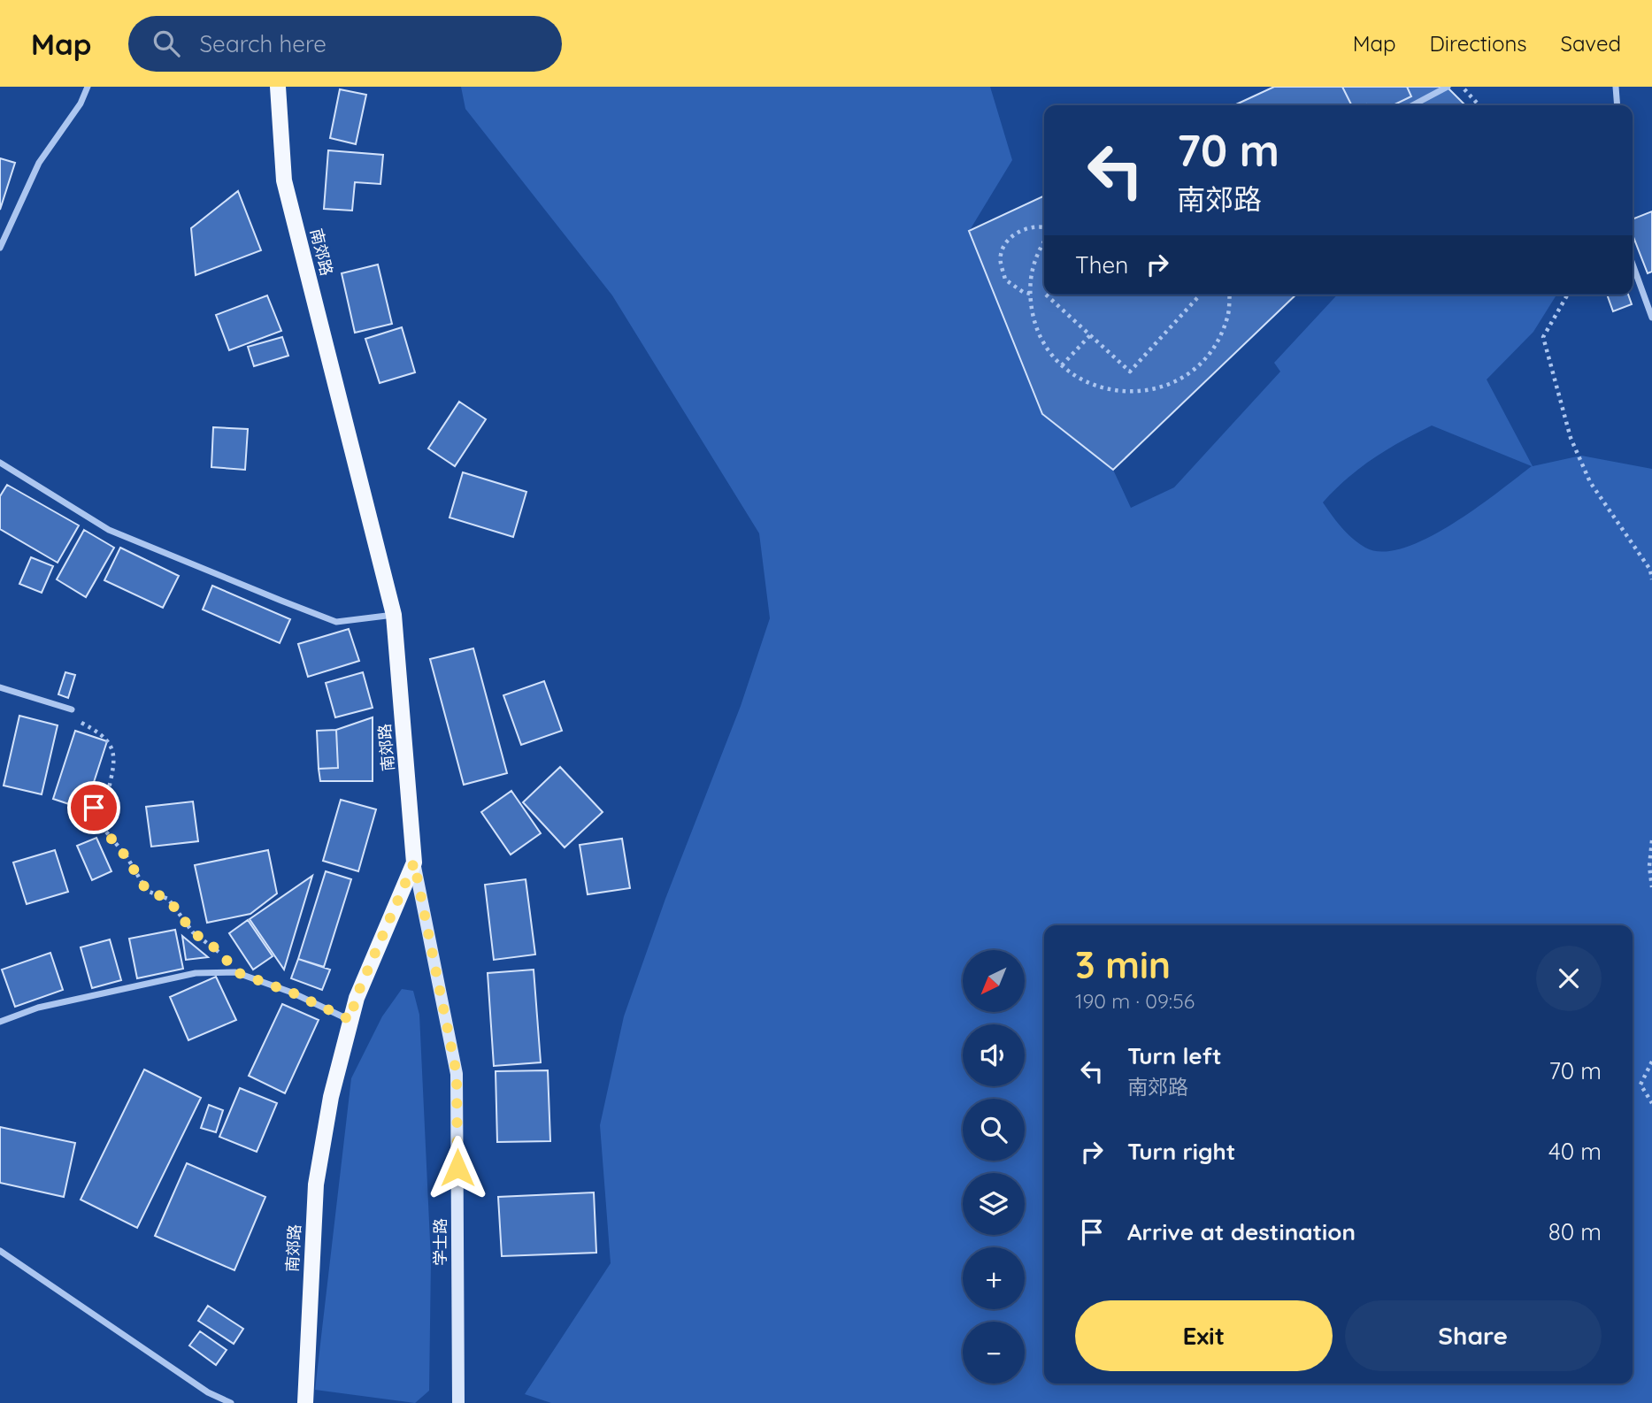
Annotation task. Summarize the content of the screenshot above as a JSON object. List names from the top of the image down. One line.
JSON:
{"streets":{"main road":["南郊路","学士路"]},"crossings":[["南郊路","学士路"]],"north":"bottom left","page":{"header":"Map","search":"Search here","nav":["Map","Directions","Saved"],"turn":["70 m","南郊路"],"then":"Then","heading":["3 min","190 m · 09:56"],"map_buttons":["+","−"],"list":[{"name":"Turn left","note":"南郊路","value":"70 m"},{"name":"Turn right","value":"40 m"},{"name":"Arrive at destination","value":"80 m"}],"buttons":["Exit","Share"]}}
